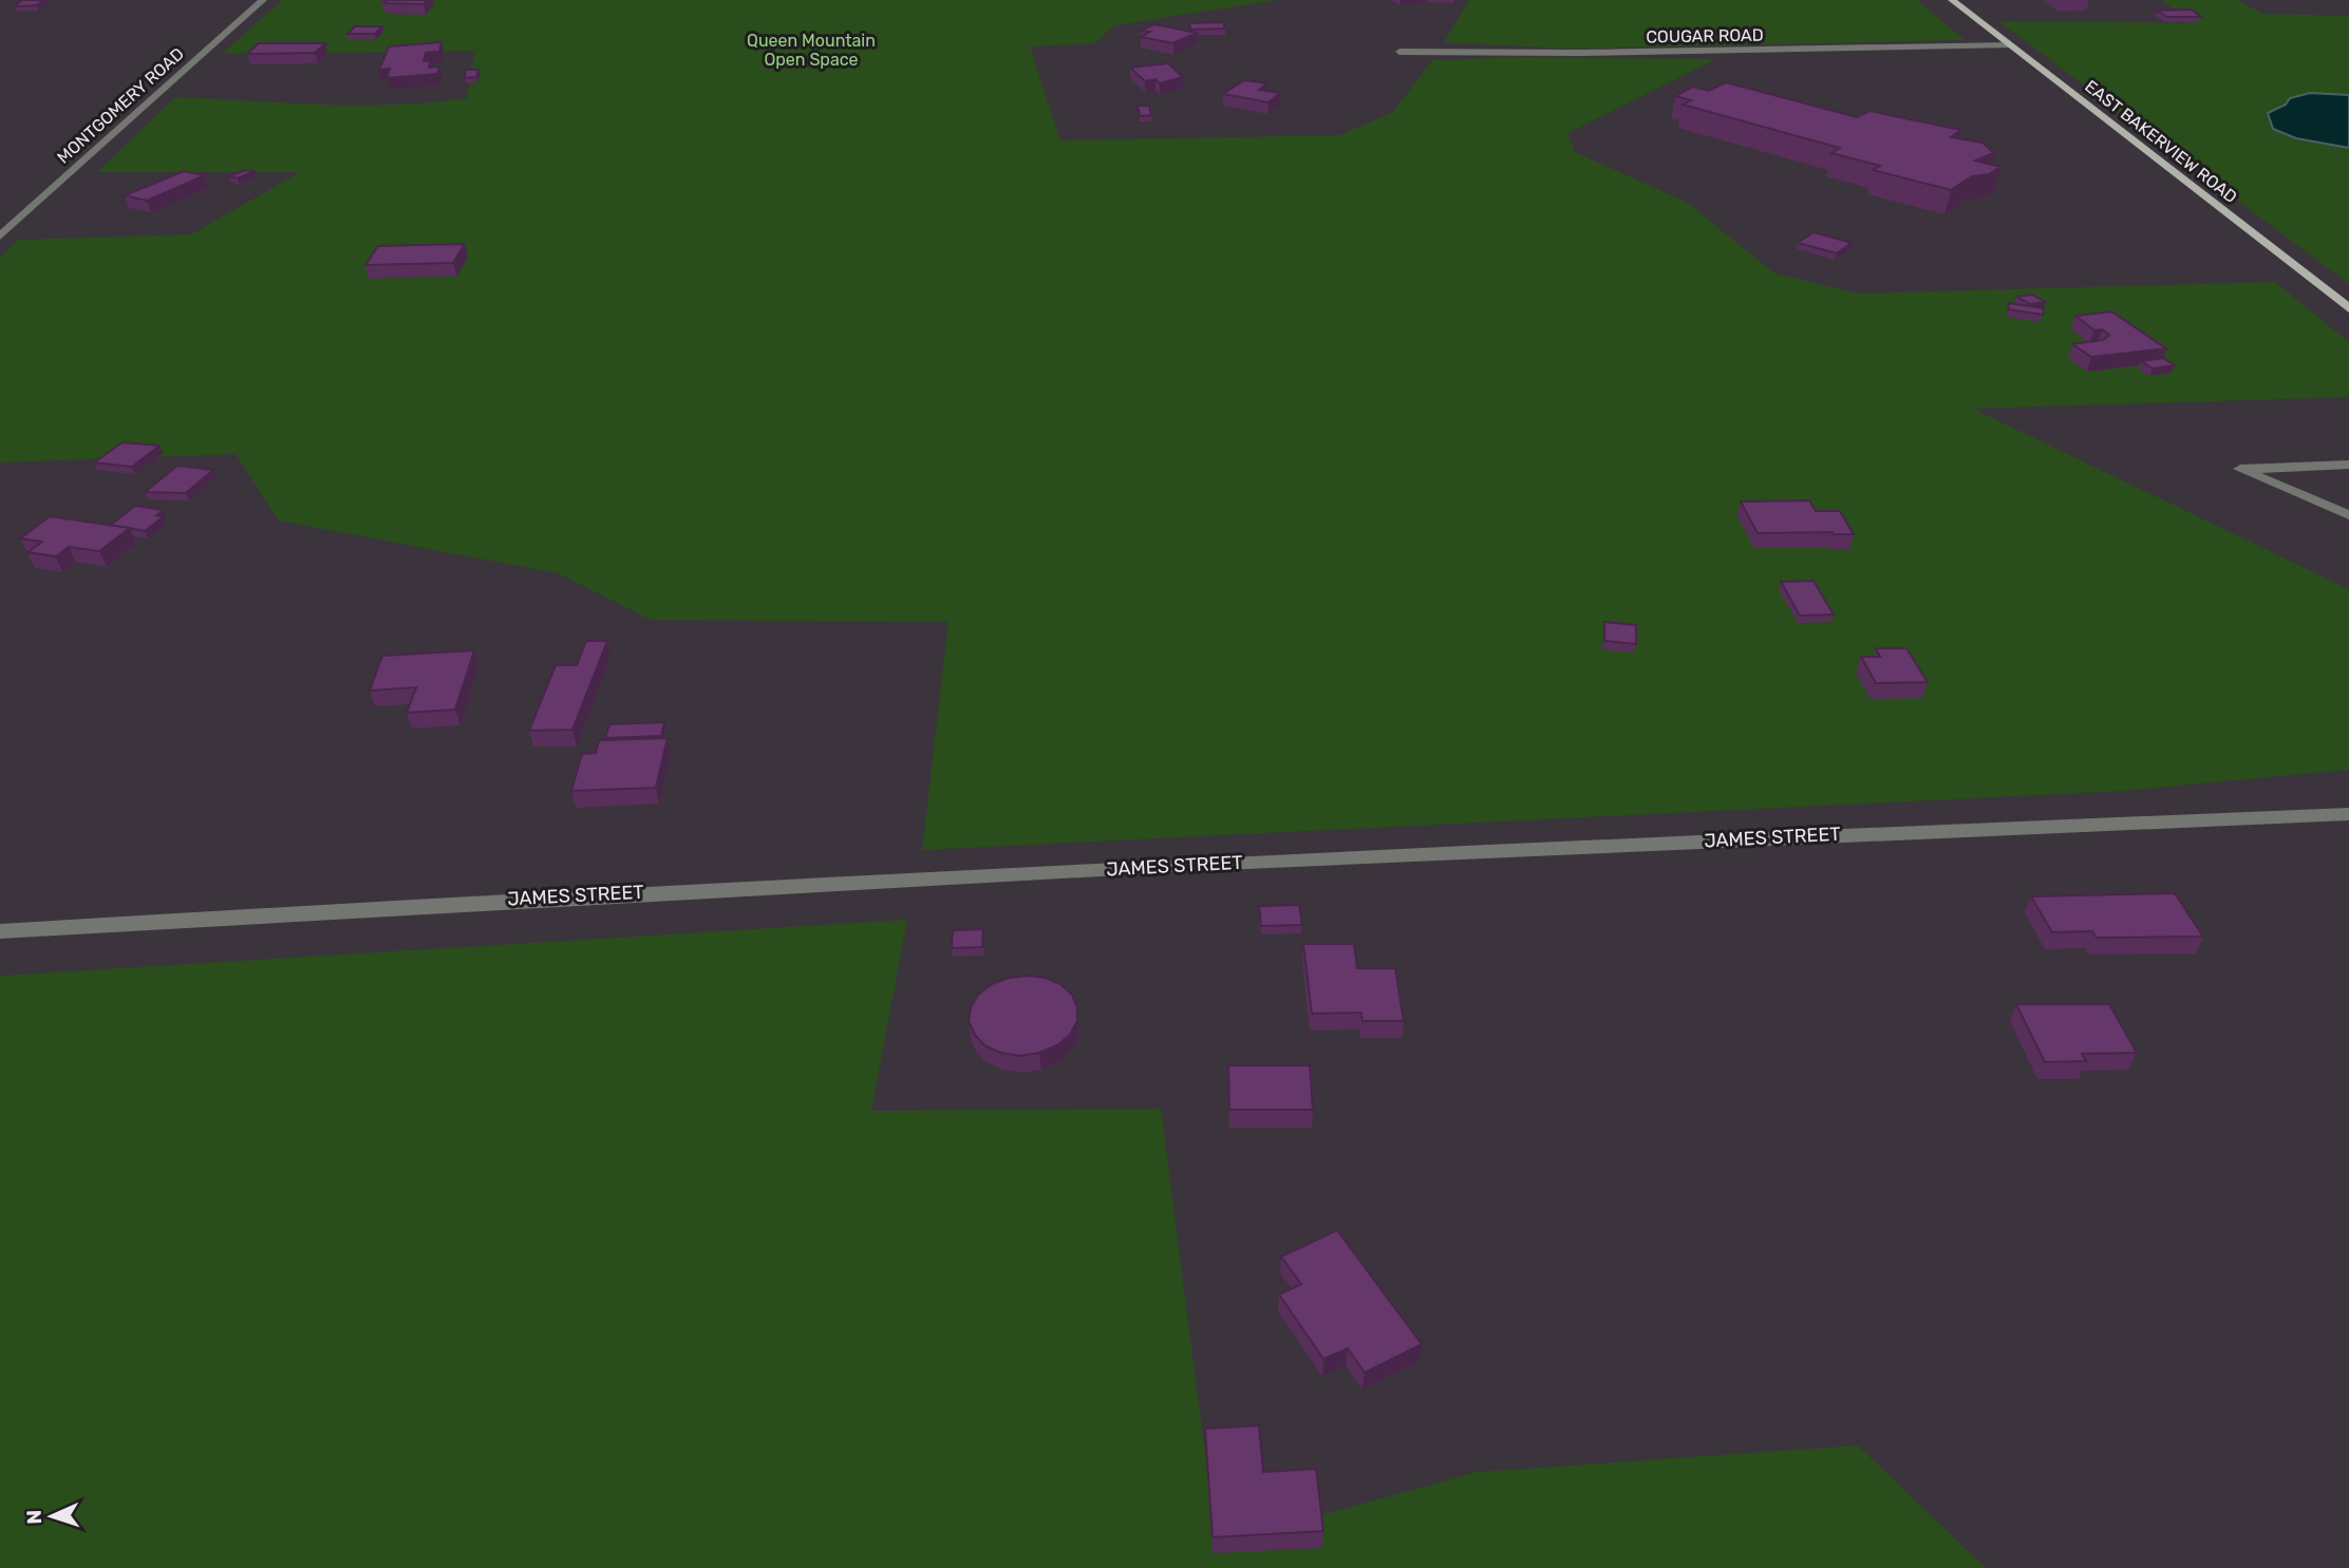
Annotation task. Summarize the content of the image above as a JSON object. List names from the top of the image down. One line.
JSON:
{"streets":{"main road":["EAST BAKERVIEW ROAD"],"street":["COUGAR ROAD","MONTGOMERY ROAD","JAMES STREET"]},"crossings":[["COUGAR ROAD","EAST BAKERVIEW ROAD"]],"parks":["Queen Mountain Open Space"],"north":"left"}
